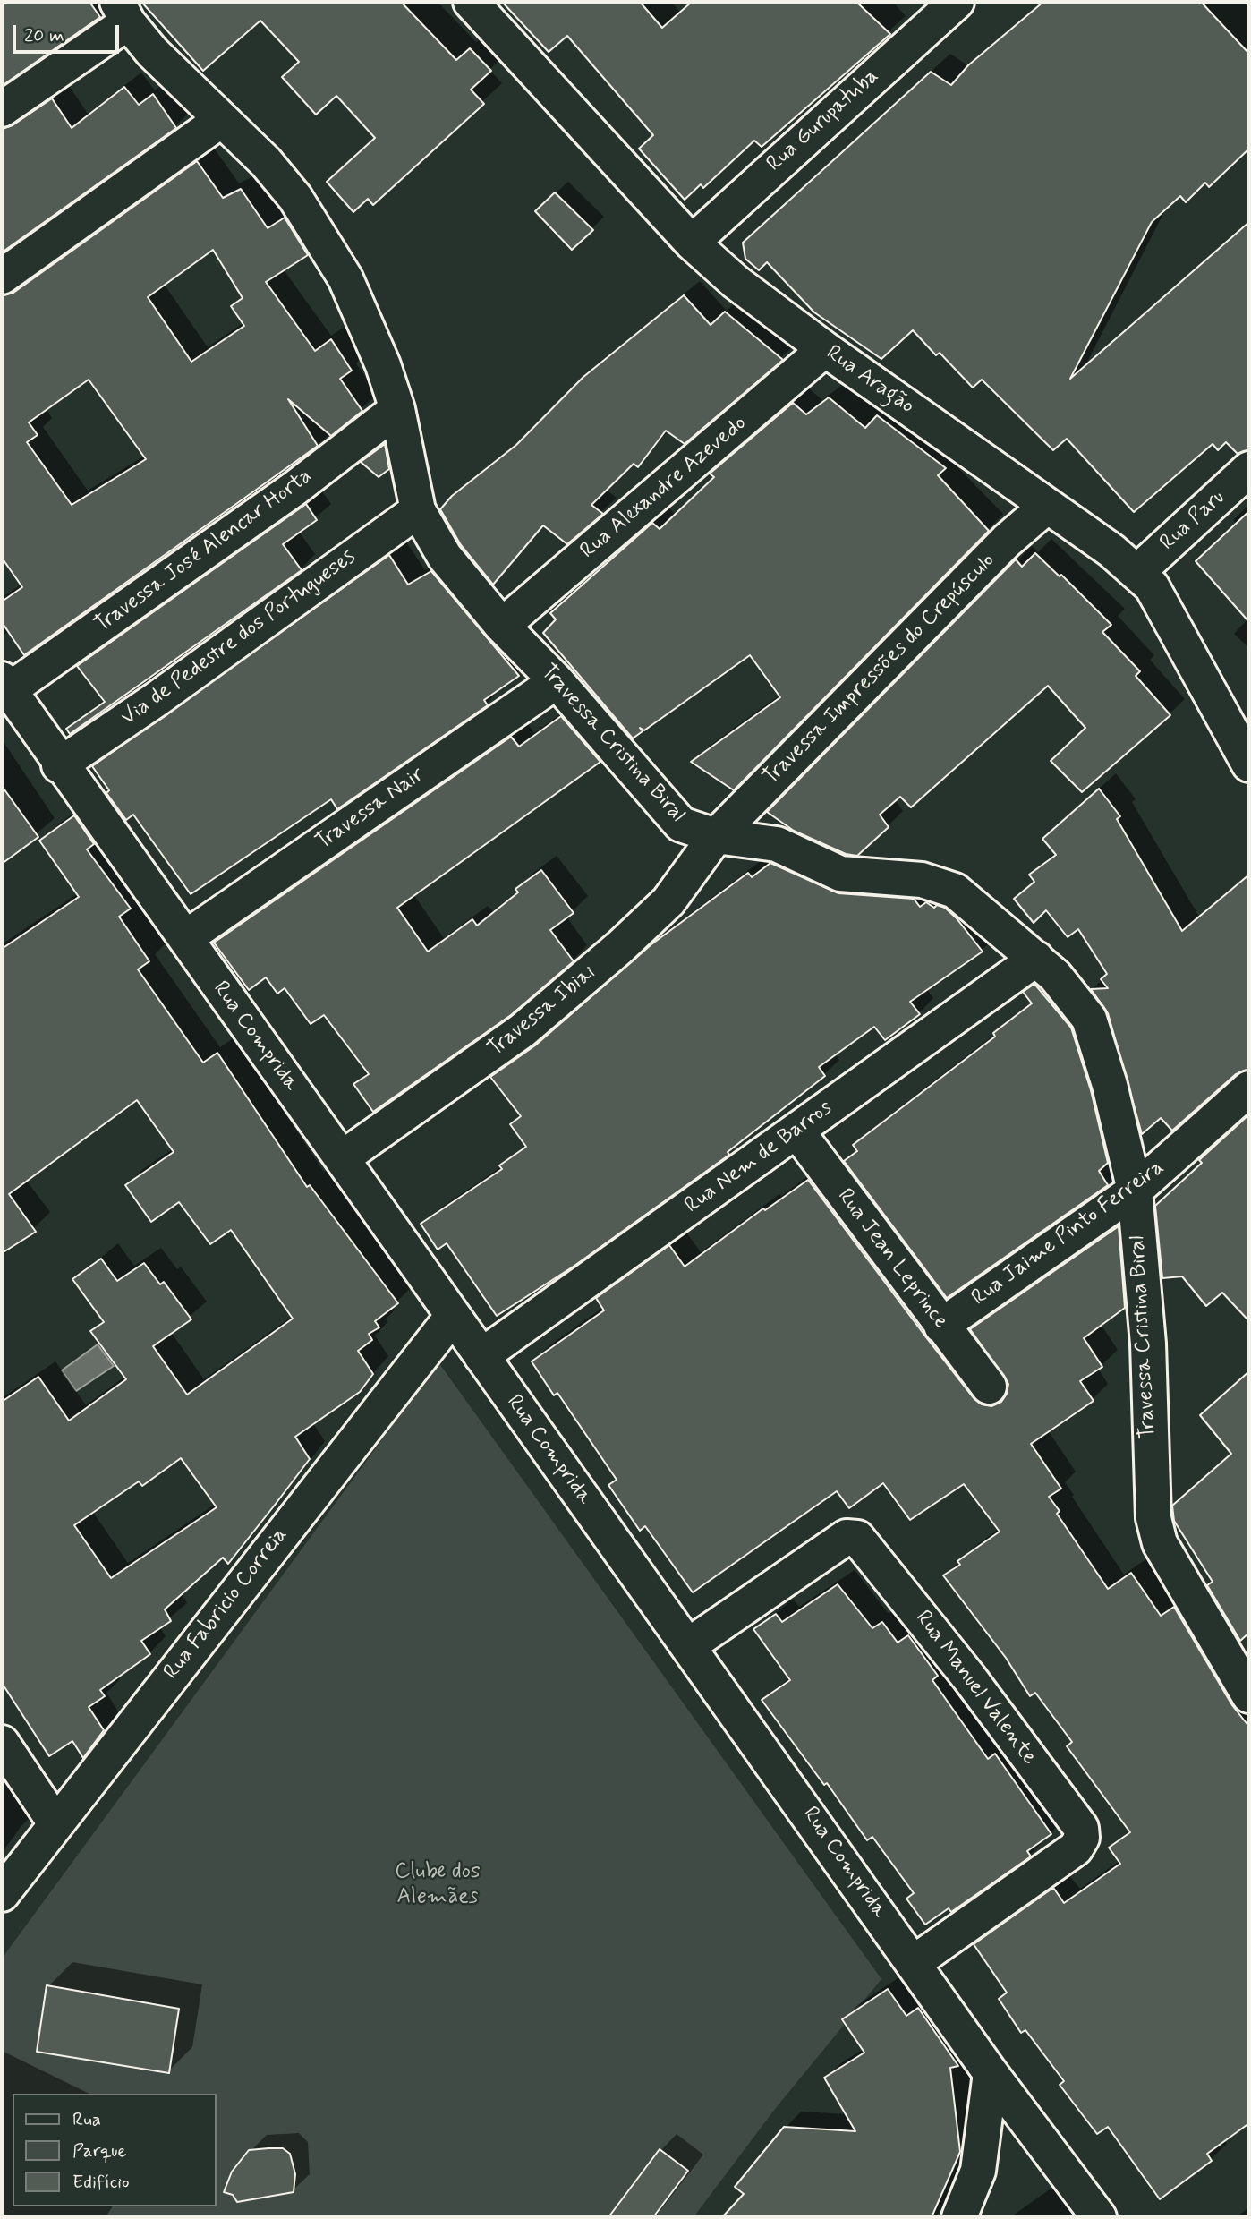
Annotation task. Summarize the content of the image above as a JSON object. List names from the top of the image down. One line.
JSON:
{"streets":{"street":["Rua Gurupatuba","Rua Aragão","Rua Alexandre Azevedo","Rua Paru","Travessa José Alencar Horta","Via de Pedestre dos Portugueses","Travessa Impressões do Crepúsculo","Travessa Cristina Biral","Travessa Nair","Travessa Ibiai","Rua Comprida","Rua Nem de Barros","Rua Jaime Pinto Ferreira","Rua Jean Leprince","Rua Fabricio Correia","Rua Manuel Valente"]},"crossings":[["Rua Gurupatuba","Rua Aragão"],["Rua Aragão","Rua Alexandre Azevedo"],["Rua Aragão","Rua Paru"],["Rua Aragão","Travessa Impressões do Crepúsculo"],["Rua Alexandre Azevedo","Travessa Cristina Biral"],["Travessa José Alencar Horta","Travessa Cristina Biral"],["Travessa José Alencar Horta","Rua Comprida"],["Via de Pedestre dos Portugueses","Travessa Cristina Biral"],["Via de Pedestre dos Portugueses","Rua Comprida"],["Travessa Impressões do Crepúsculo","Travessa Cristina Biral"],["Travessa Impressões do Crepúsculo","Travessa Ibiai"],["Travessa Cristina Biral","Travessa Nair"],["Travessa Cristina Biral","Travessa Ibiai"],["Travessa Cristina Biral","Rua Nem de Barros"],["Travessa Cristina Biral","Rua Jaime Pinto Ferreira"],["Travessa Nair","Rua Comprida"],["Travessa Ibiai","Rua Comprida"],["Rua Comprida","Rua Nem de Barros"],["Rua Comprida","Rua Fabricio Correia"],["Rua Comprida","Rua Manuel Valente"],["Rua Nem de Barros","Rua Jean Leprince"],["Rua Jaime Pinto Ferreira","Rua Jean Leprince"]],"parks":["Clube dos Alemães"],"legend":["Rua","Parque","Edifício"],"scale_bar":"20 m"}
